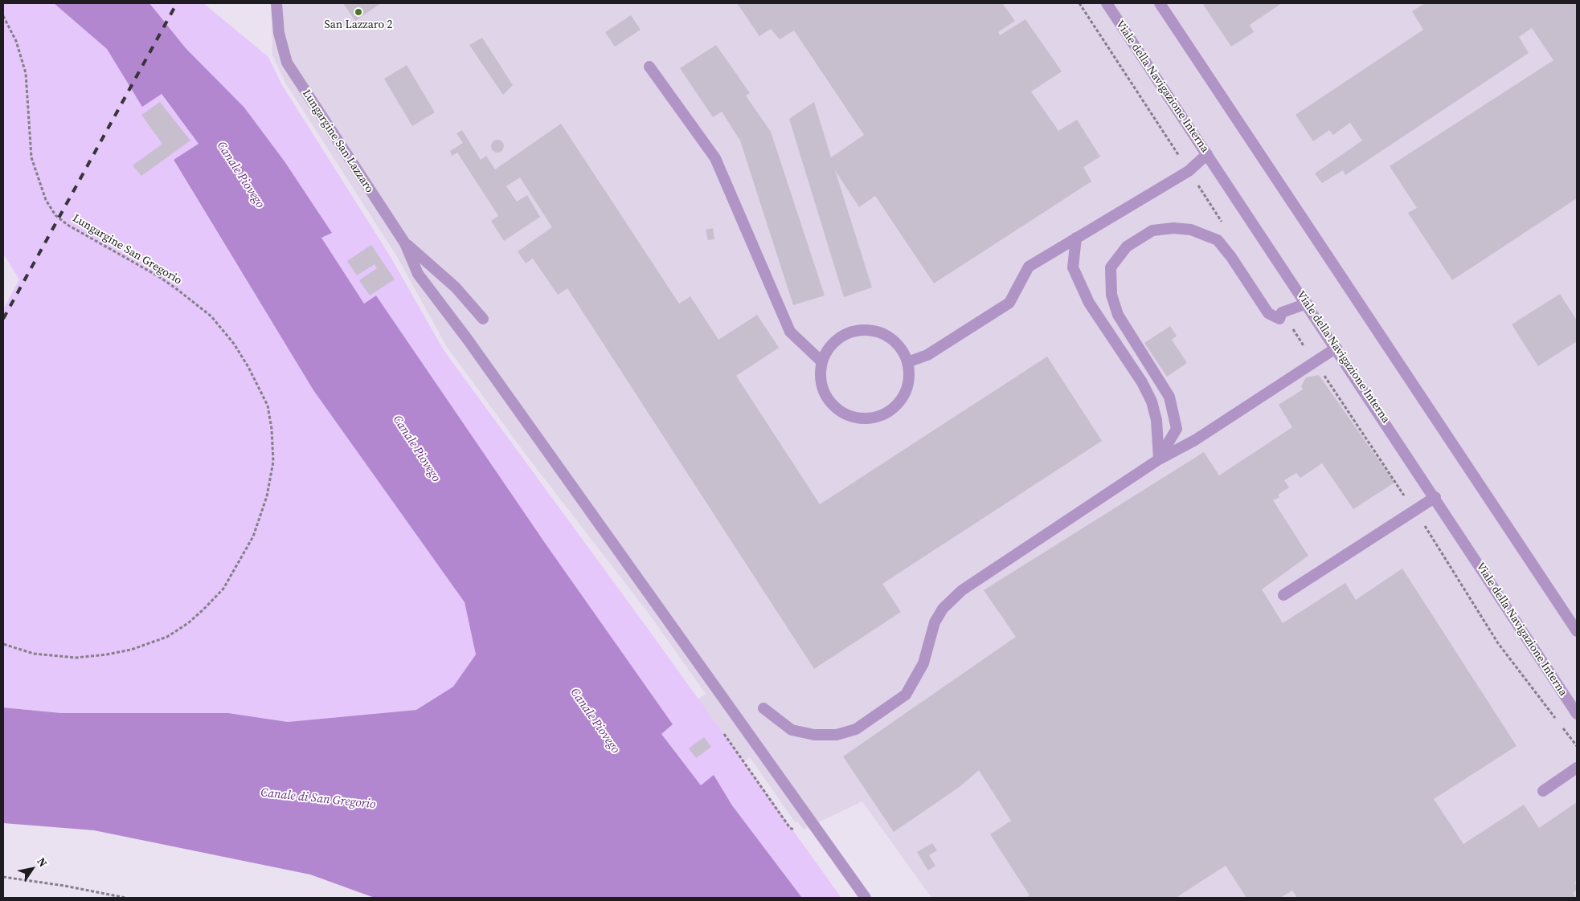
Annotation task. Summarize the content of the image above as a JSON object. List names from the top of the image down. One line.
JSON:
{"streets":{"street":["Viale della Navigazione Interna","Lungargine San Lazzaro"],"path":["Lungargine San Gregorio"]},"water":["Canale Piovego","Canale di San Gregorio"],"places":["San Lazzaro 2"],"north":"top right"}
